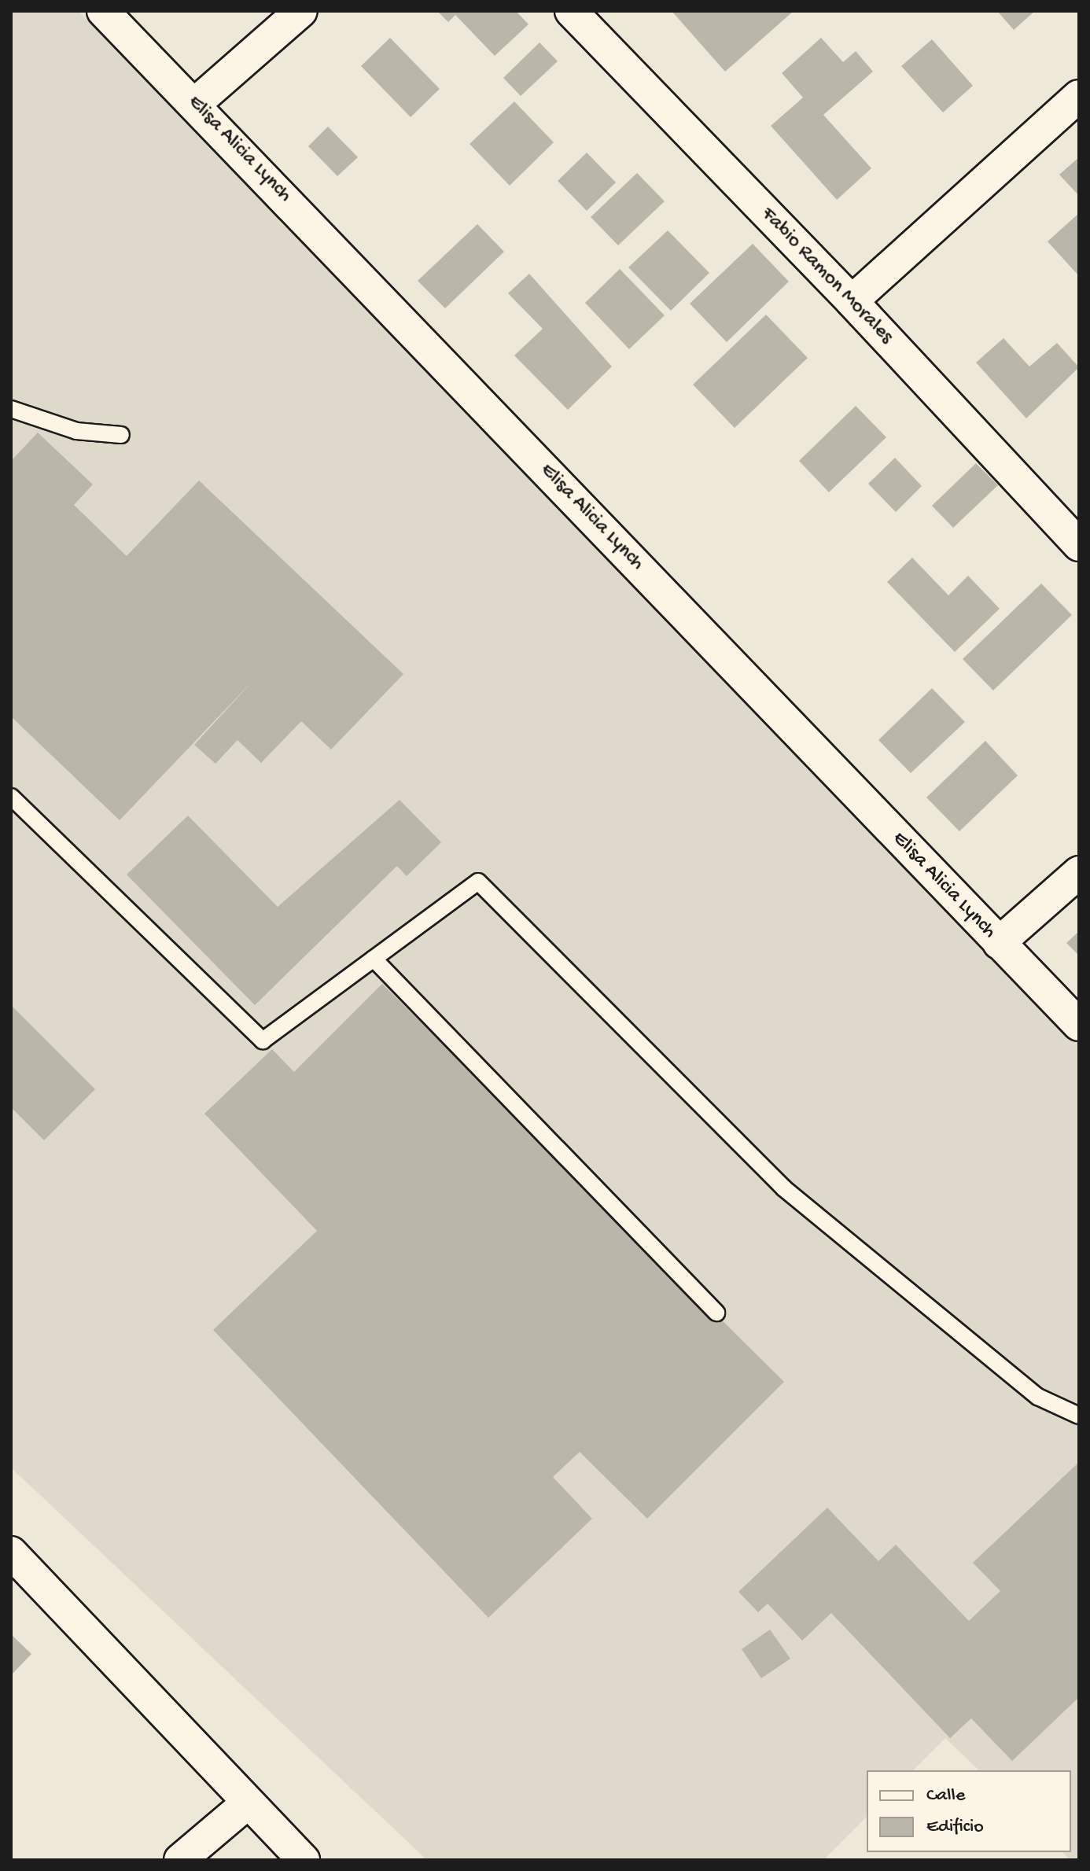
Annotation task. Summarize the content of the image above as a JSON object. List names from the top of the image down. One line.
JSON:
{"streets":{"street":["Elisa Alicia Lynch","Fabio Ramon Morales"]},"legend":["Calle","Edificio"]}
